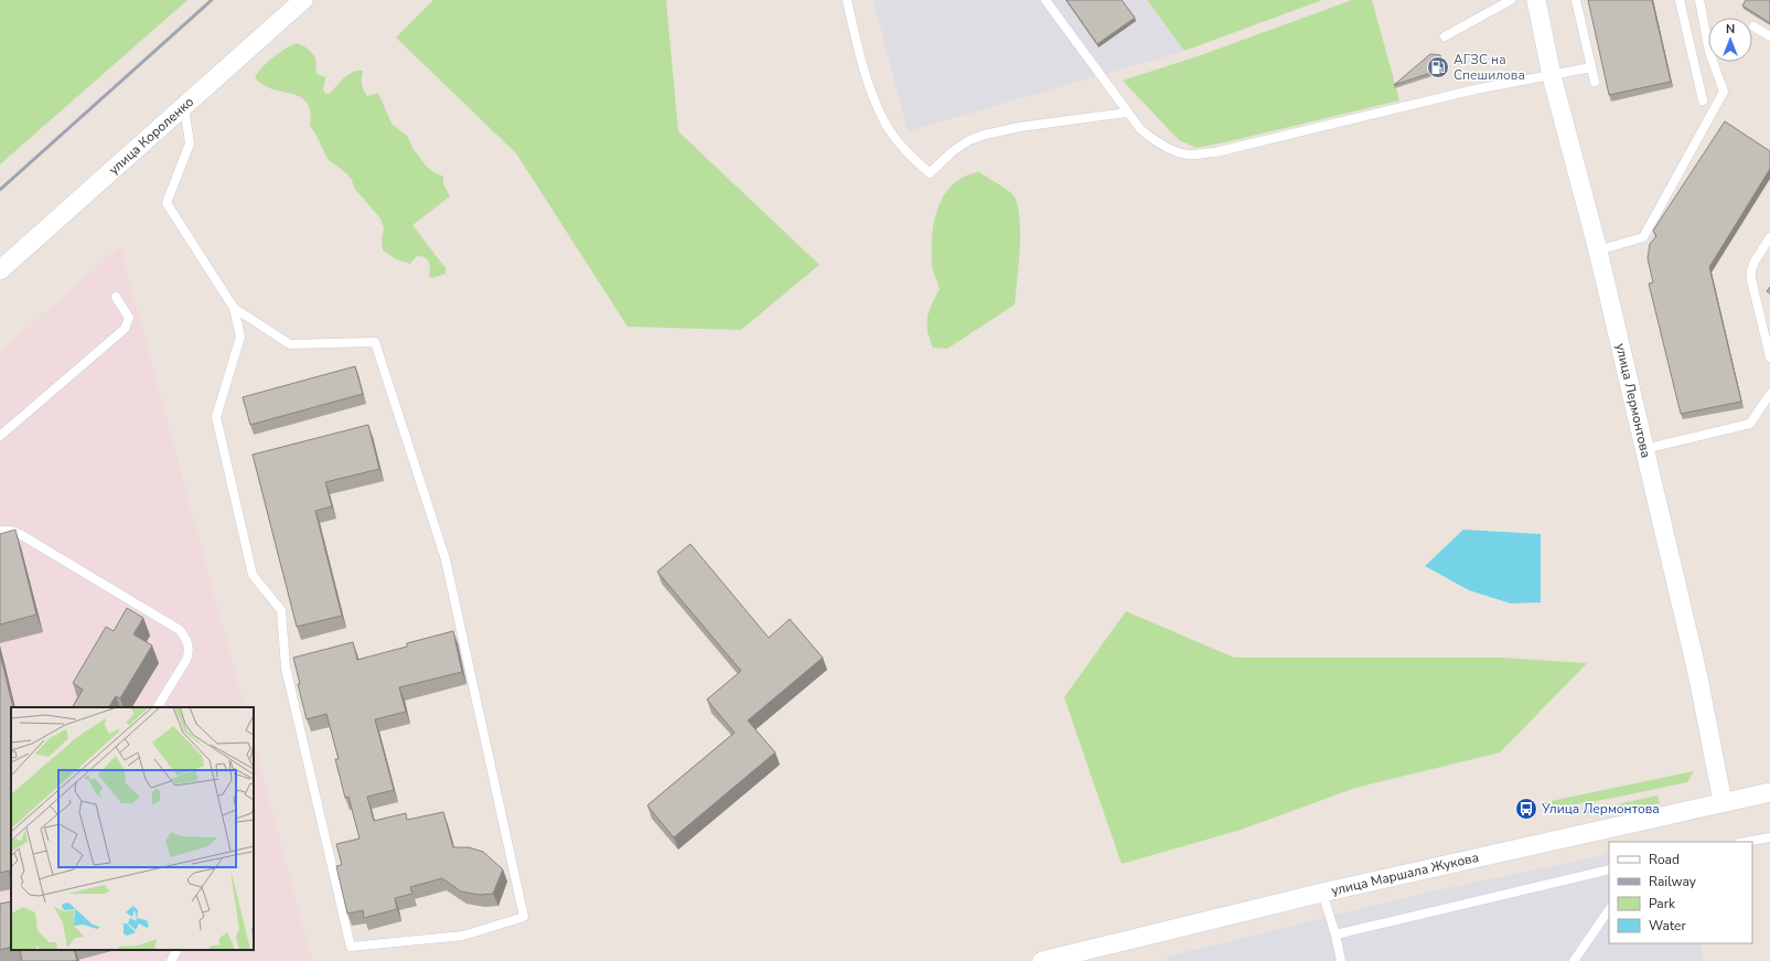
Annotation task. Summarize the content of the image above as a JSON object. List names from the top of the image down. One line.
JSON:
{"streets":{"street":["улица Короленко","улица Лермонтова","улица Маршала Жукова"]},"crossings":[["улица Лермонтова","улица Маршала Жукова"]],"places":{"fuel station":["АГЗС на Спешилова"],"bus stop":["Улица Лермонтова"]},"legend":["Road","Railway","Park","Water"],"north":"top"}
